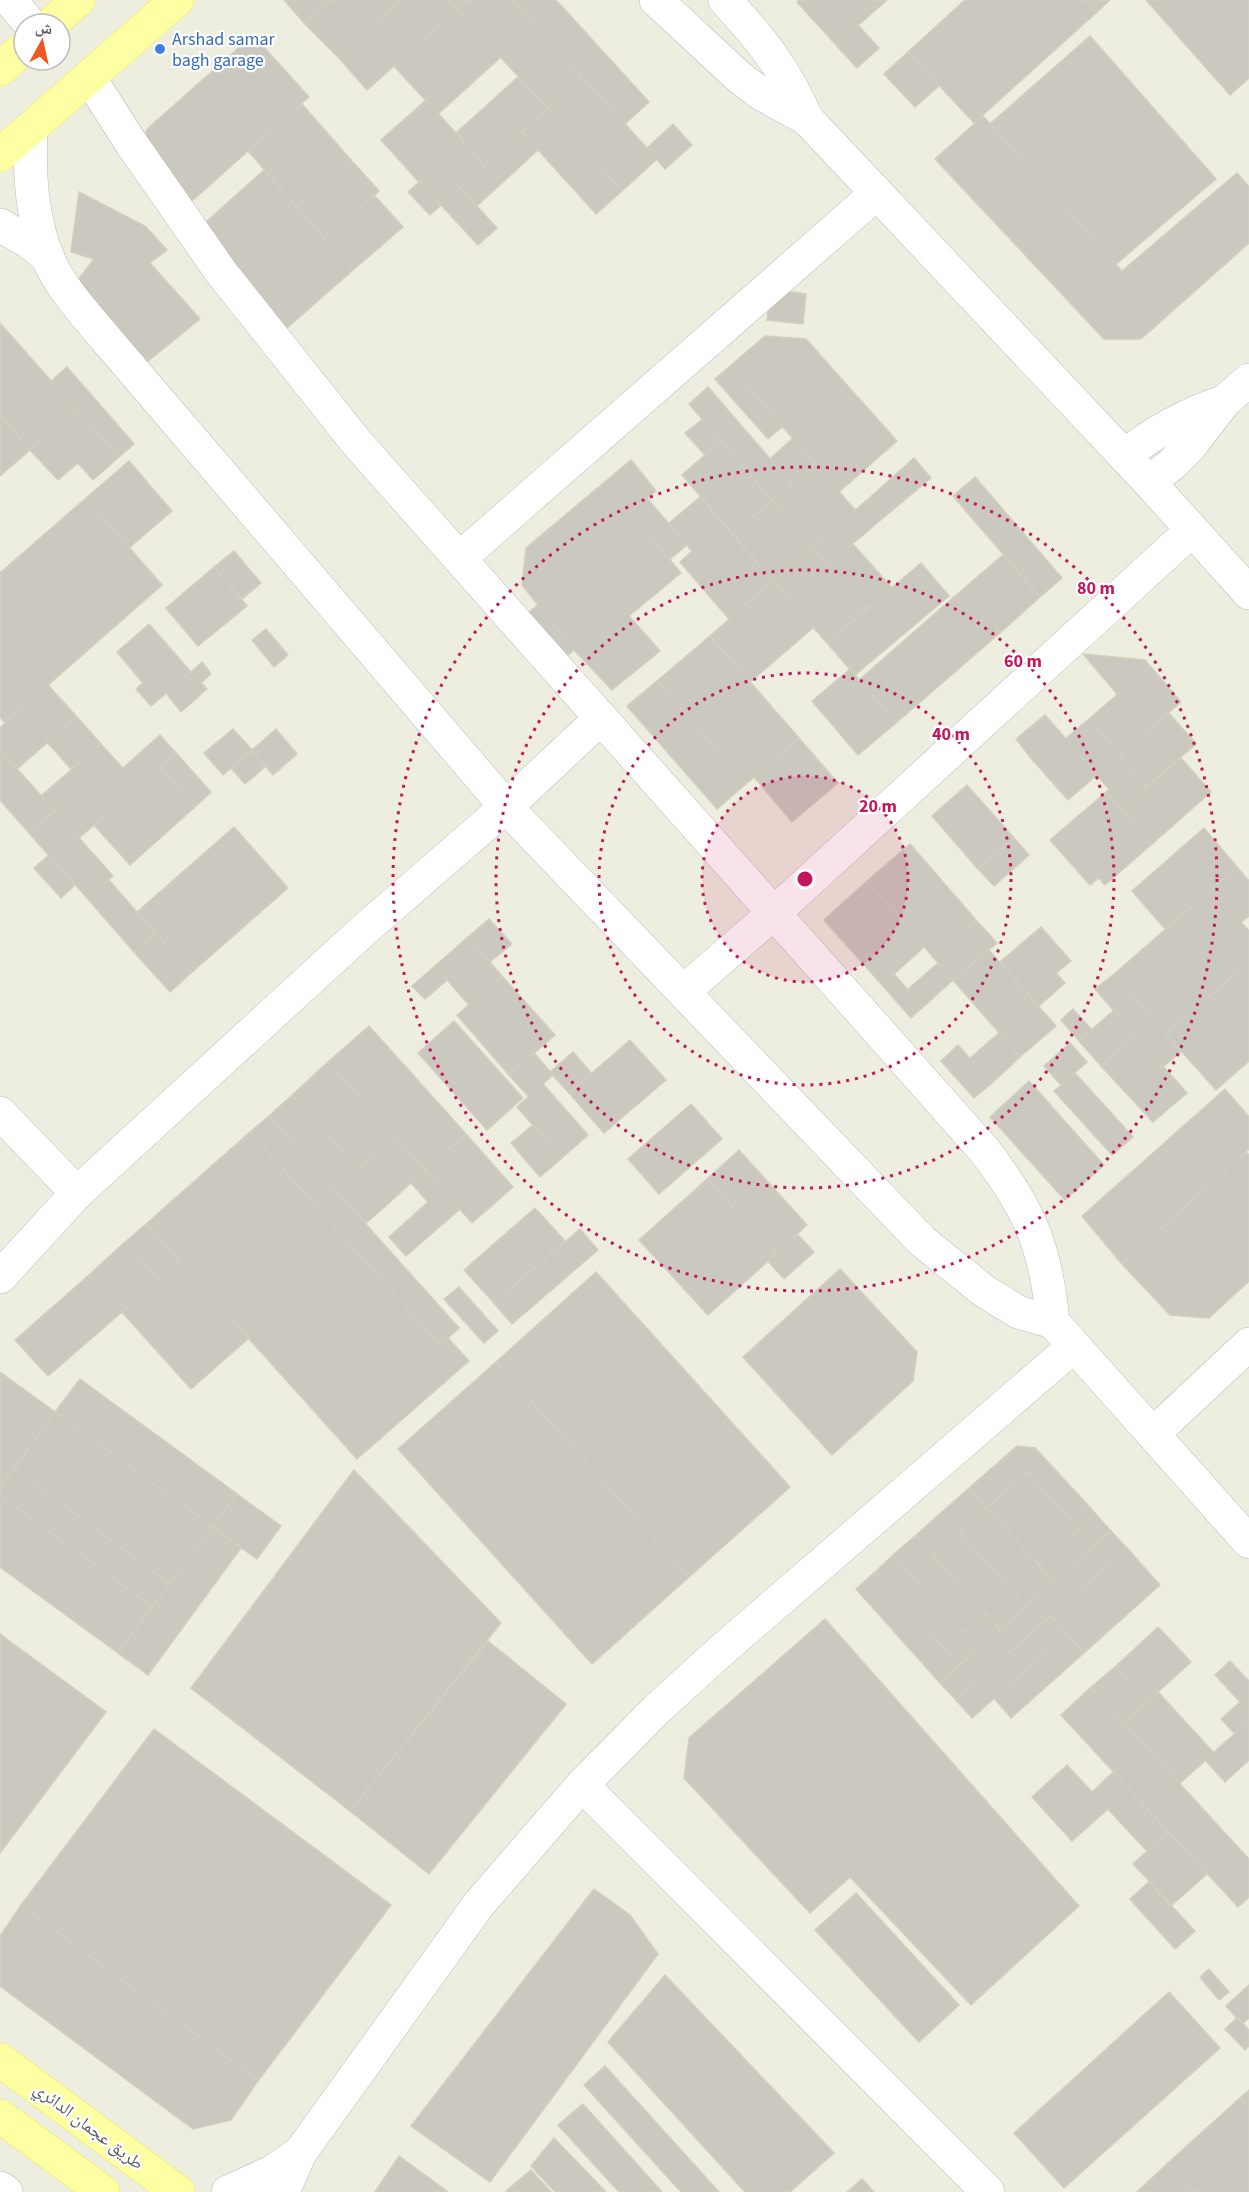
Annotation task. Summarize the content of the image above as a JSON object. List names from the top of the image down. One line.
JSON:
{"streets":{"main road":["طريق عجمان الدائري"]},"places":["Arshad samar bagh garage"],"north":"top","rings":["80 m","60 m","40 m","20 m"]}
